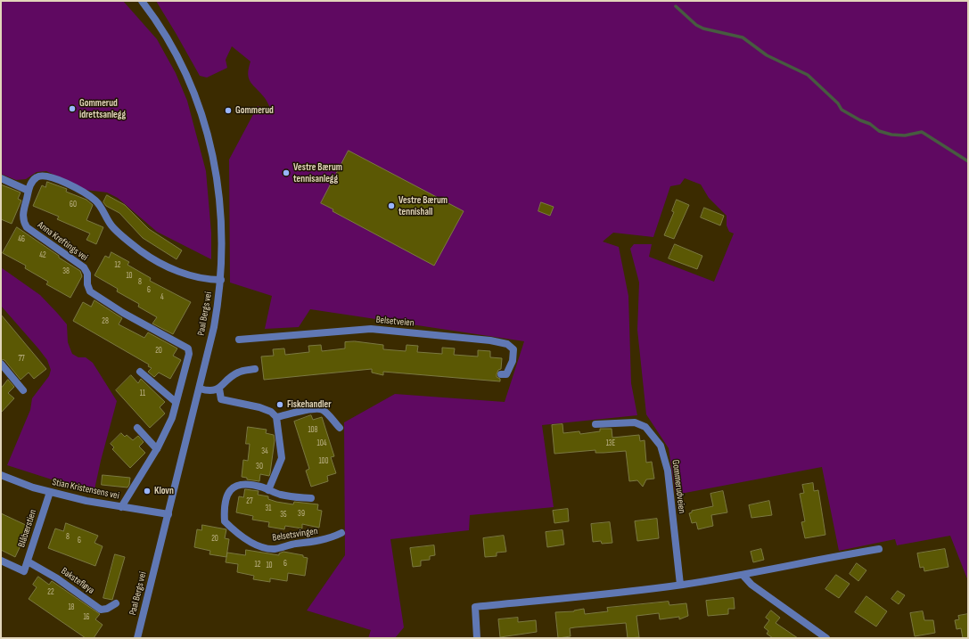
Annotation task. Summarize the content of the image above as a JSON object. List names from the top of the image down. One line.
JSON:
{"streets":{"street":["Anna Kreftings vei","Paal Bergs vei","Belsetveien","Gommerudveien","Stian Kristensens vei","Blåbærstien","Belsetsvingen","Bakstefløya"]},"crossings":[["Anna Kreftings vei","Paal Bergs vei"],["Paal Bergs vei","Stian Kristensens vei"],["Stian Kristensens vei","Blåbærstien"],["Blåbærstien","Bakstefløya"]],"places":["Gommerud idrettsanlegg","Gommerud","Vestre Bærum tennisanlegg","Vestre Bærum tennishall","Fiskehandler","Klovn"],"house_numbers":["60","46","42","12","38","10","8","6","4","28","20","77","11","108","104","13E","34","100","30","27","31","39","35","8","20","6","6","12","10","22","18","16"]}
